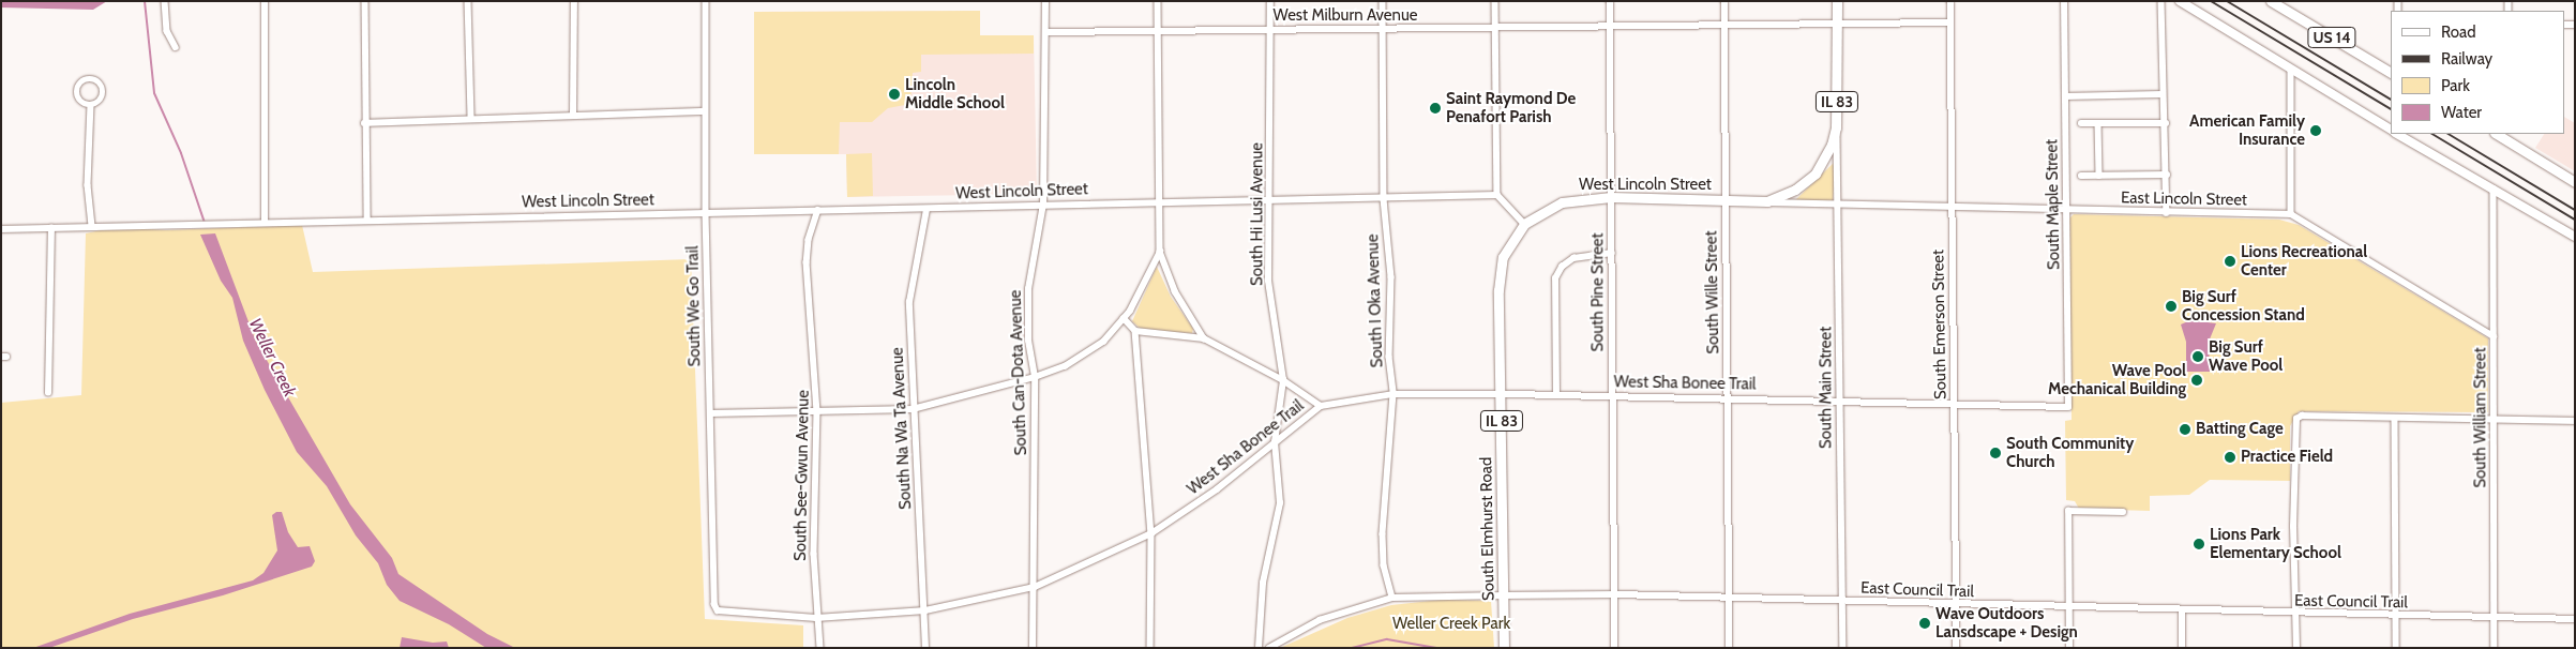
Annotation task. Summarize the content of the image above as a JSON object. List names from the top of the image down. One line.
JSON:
{"streets":{"main road":["US 14","IL 83","West Lincoln Street","South Main Street","South Elmhurst Road"],"street":["West Milburn Avenue","East Lincoln Street","South Maple Street","South Hi Lusi Avenue","South Pine Street","South Wille Street","South I Oka Avenue","South We Go Trail","South Emerson Street","South Can-Dota Avenue","West Sha Bonee Trail","South William Street","South Na Wa Ta Avenue","South See-Gwun Avenue","East Council Trail"]},"crossings":[["West Milburn Avenue","South Hi Lusi Avenue"],["West Milburn Avenue","South Pine Street"],["West Milburn Avenue","South Wille Street"],["West Milburn Avenue","South I Oka Avenue"],["West Milburn Avenue","South Emerson Street"],["West Milburn Avenue","South Can-Dota Avenue"],["West Milburn Avenue","South Main Street"],["West Lincoln Street","East Lincoln Street"],["West Lincoln Street","South Hi Lusi Avenue"],["West Lincoln Street","South Pine Street"],["West Lincoln Street","South Wille Street"],["West Lincoln Street","South I Oka Avenue"],["West Lincoln Street","South We Go Trail"],["West Lincoln Street","South Can-Dota Avenue"],["West Lincoln Street","South Main Street"],["West Lincoln Street","South Na Wa Ta Avenue"],["West Lincoln Street","South See-Gwun Avenue"],["West Lincoln Street","South Elmhurst Road"],["East Lincoln Street","South Maple Street"],["East Lincoln Street","South Emerson Street"],["East Lincoln Street","South Main Street"],["South Maple Street","West Sha Bonee Trail"],["South Hi Lusi Avenue","West Sha Bonee Trail"],["South Pine Street","West Sha Bonee Trail"],["South Pine Street","East Council Trail"],["South Wille Street","West Sha Bonee Trail"],["South Wille Street","East Council Trail"],["South I Oka Avenue","West Sha Bonee Trail"],["South I Oka Avenue","East Council Trail"],["South We Go Trail","West Sha Bonee Trail"],["South Emerson Street","West Sha Bonee Trail"],["South Emerson Street","East Council Trail"],["South Can-Dota Avenue","West Sha Bonee Trail"],["West Sha Bonee Trail","South Main Street"],["West Sha Bonee Trail","South Na Wa Ta Avenue"],["West Sha Bonee Trail","South See-Gwun Avenue"],["West Sha Bonee Trail","South Elmhurst Road"],["South Main Street","East Council Trail"],["South William Street","East Council Trail"],["South Elmhurst Road","East Council Trail"]],"water":["Weller Creek"],"parks":["Weller Creek Park"],"places":["Lincoln Middle School","Saint Raymond De Penafort Parish","American Family Insurance","Lions Recreational Center","Big Surf Concession Stand","Big Surf Wave Pool","Wave Pool Mechanical Building","Batting Cage","South Community Church","Practice Field","Lions Park Elementary School","Wave Outdoors Lansdscape + Design"],"legend":["Road","Railway","Park","Water"]}
